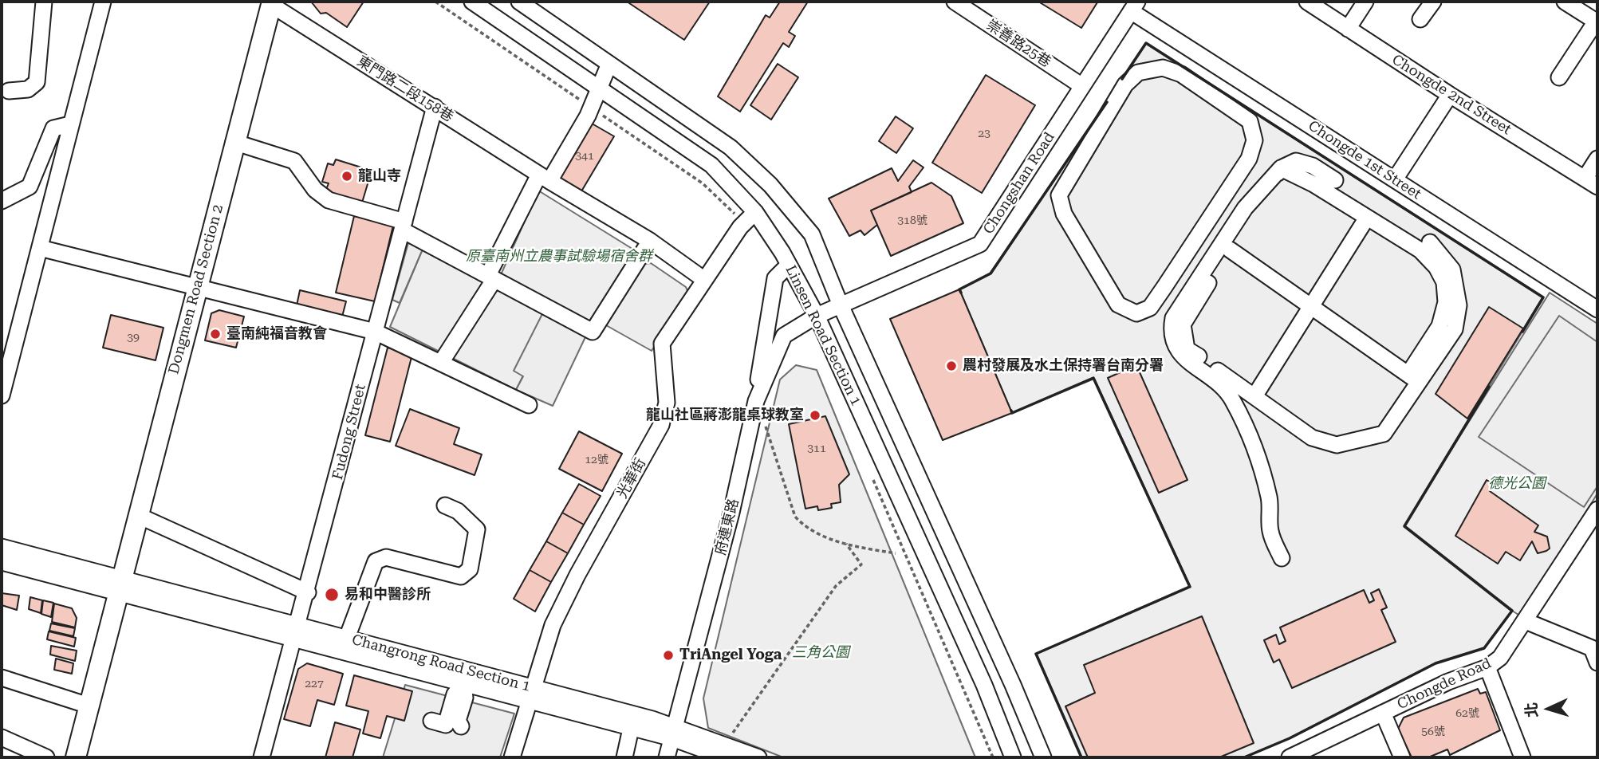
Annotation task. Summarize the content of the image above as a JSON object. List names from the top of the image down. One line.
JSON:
{"streets":{"main road":["Dongmen Road Section 2"],"street":["崇善路25巷","東門路二段158巷","Chongde 2nd Street","Chongde 1st Street","Chongshan Road","Linsen Road Section 1","Fudong Street","光華街","府連東路","Changrong Road Section 1","Chongde Road"]},"crossings":[["崇善路25巷","Chongshan Road"],["東門路二段158巷","Dongmen Road Section 2"],["東門路二段158巷","Fudong Street"],["東門路二段158巷","光華街"],["Chongde 1st Street","Chongshan Road"],["Chongshan Road","Linsen Road Section 1"],["Chongshan Road","府連東路"],["Dongmen Road Section 2","Changrong Road Section 1"],["Linsen Road Section 1","光華街"],["Linsen Road Section 1","府連東路"],["Fudong Street","Changrong Road Section 1"],["光華街","Changrong Road Section 1"],["府連東路","Changrong Road Section 1"]],"parks":["原臺南州立農事試驗場宿舍群","德光公園","三角公園"],"places":["龍山寺","臺南純福音教會","農村發展及水土保持署台南分署","龍山社區蔣澎龍桌球教室","易和中醫診所","TriAngel Yoga"],"house_numbers":["23","341","318號","39","311","12號","227","62號","56號"],"north":"left"}
